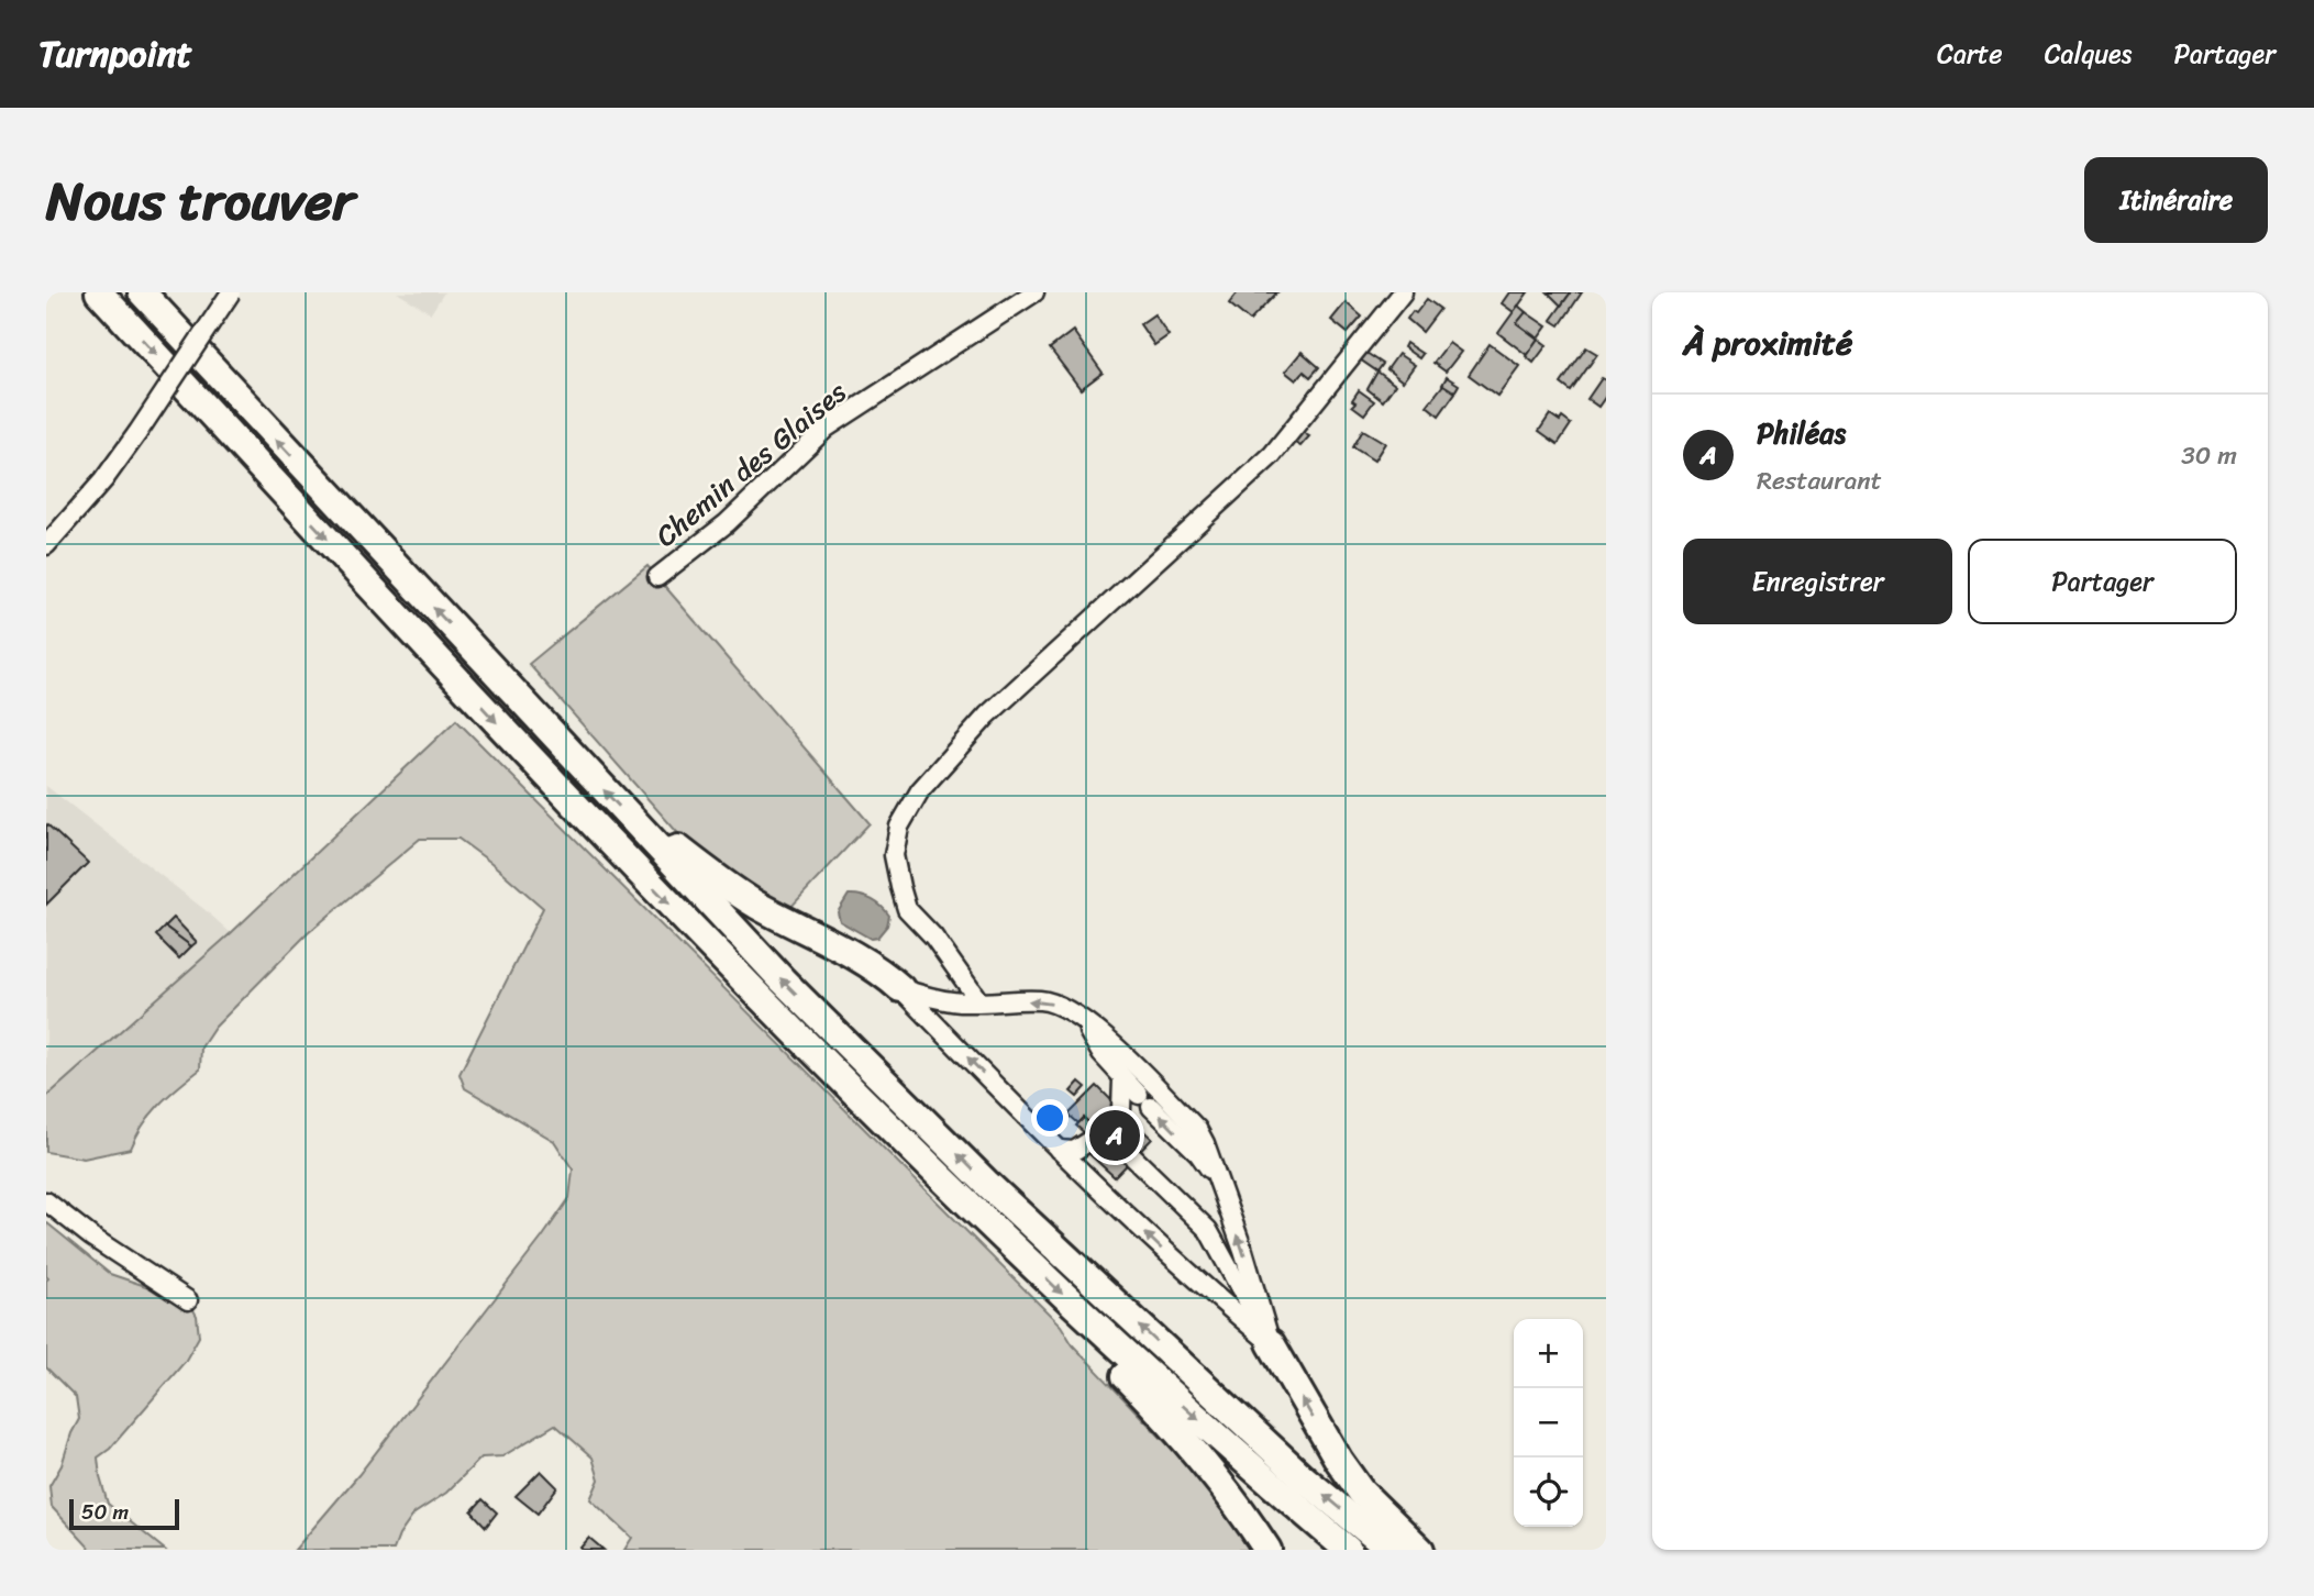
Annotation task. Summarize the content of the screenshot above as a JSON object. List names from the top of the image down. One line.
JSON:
{"streets":{"street":["Chemin des Glaises"]},"scale_bar":"50 m","page":{"header":"Turnpoint","nav":["Carte","Calques","Partager"],"title":"Nous trouver","buttons":["Itinéraire",["Enregistrer","Partager"]],"heading":"À proximité","list":[{"mark":"A","name":"Philéas","note":"Restaurant","value":"30 m"}],"pins":"A","map_buttons":["+","−"],"scale":"50 m"}}
